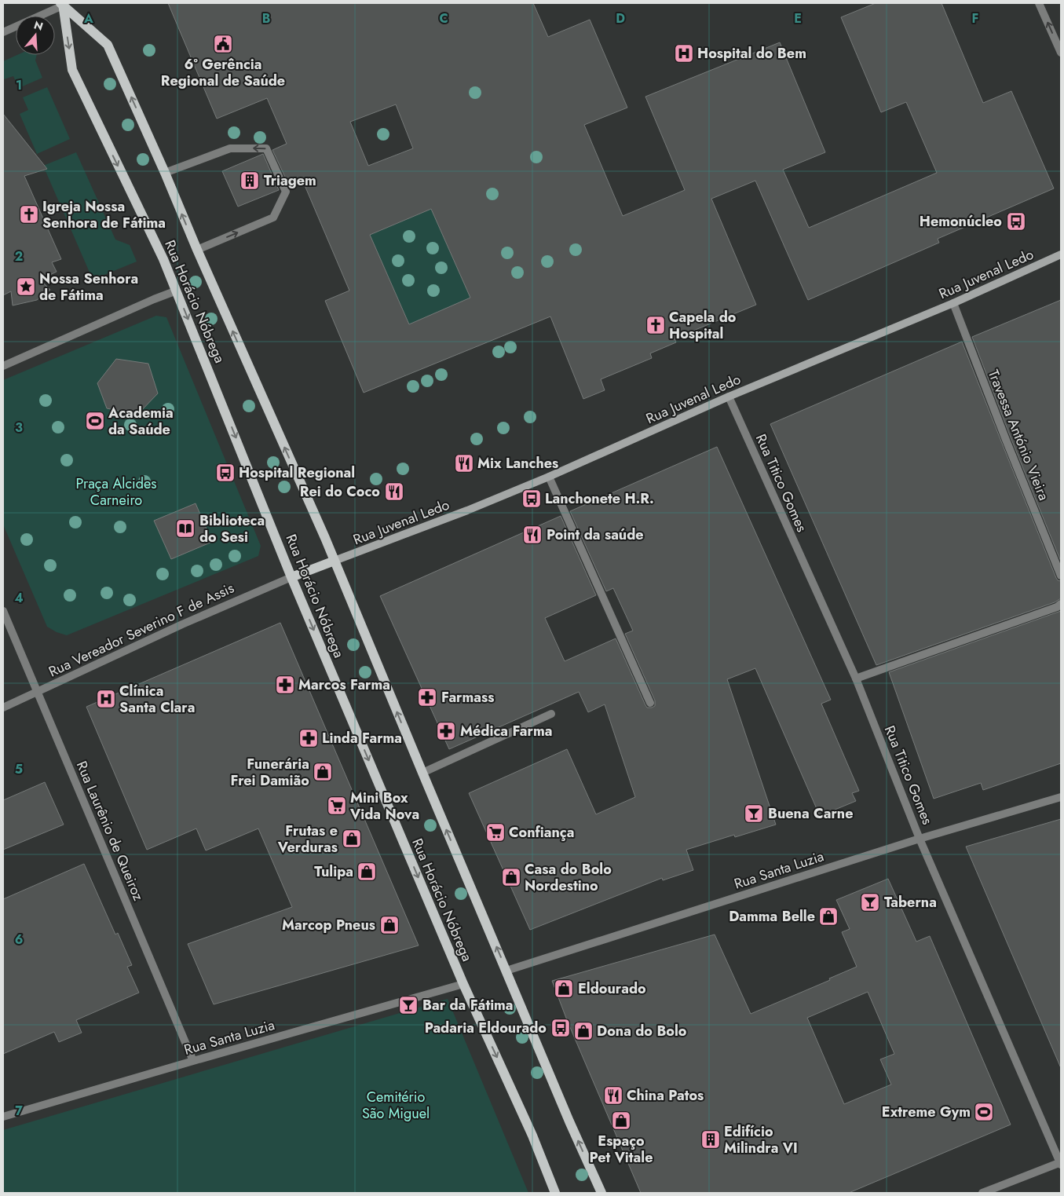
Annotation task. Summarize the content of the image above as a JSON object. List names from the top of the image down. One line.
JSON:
{"streets":{"main road":["Rua Juvenal Ledo","Rua Horácio Nóbrega"],"street":["Travessa António Vieira","Rua Titico Gomes","Rua Vereador Severino F de Assis","Rua Laurênio de Queiroz","Rua Santa Luzia"]},"crossings":[["Rua Juvenal Ledo","Rua Horácio Nóbrega"],["Rua Juvenal Ledo","Travessa António Vieira"],["Rua Juvenal Ledo","Rua Titico Gomes"],["Rua Horácio Nóbrega","Rua Vereador Severino F de Assis"],["Rua Horácio Nóbrega","Rua Santa Luzia"],["Rua Titico Gomes","Rua Santa Luzia"],["Rua Vereador Severino F de Assis","Rua Laurênio de Queiroz"],["Rua Laurênio de Queiroz","Rua Santa Luzia"]],"parks":["Praça Alcides Carneiro","Cemitério São Miguel"],"places":{"public building":["6° Gerência Regional de Saúde"],"hospital":["Hospital do Bem","Clínica Santa Clara"],"building":["Triagem","Edifício Milindra VI"],"church":["Igreja Nossa Senhora de Fátima","Capela do Hospital"],"bus stop":["Hemonúcleo","Hospital Regional","Lanchonete H.R.","Padaria Eldourado"],"place":["Nossa Senhora de Fátima"],"sports":["Academia da Saúde","Extreme Gym"],"restaurant":["Mix Lanches","Rei do Coco","Point da saúde","China Patos"],"library":["Biblioteca do Sesi"],"pharmacy":["Marcos Farma","Farmass","Médica Farma","Linda Farma"],"shop":["Funerária Frei Damião","Frutas e Verduras","Tulipa","Casa do Bolo Nordestino","Damma Belle","Marcop Pneus","Eldourado","Dona do Bolo","Espaço Pet Vitale"],"supermarket":["Mini Box Vida Nova","Confiança"],"bar":["Buena Carne","Taberna","Bar da Fátima"]},"north":"top","grid":{"columns":["A","B","C","D","E","F"],"rows":["1","2","3","4","5","6","7"]}}
